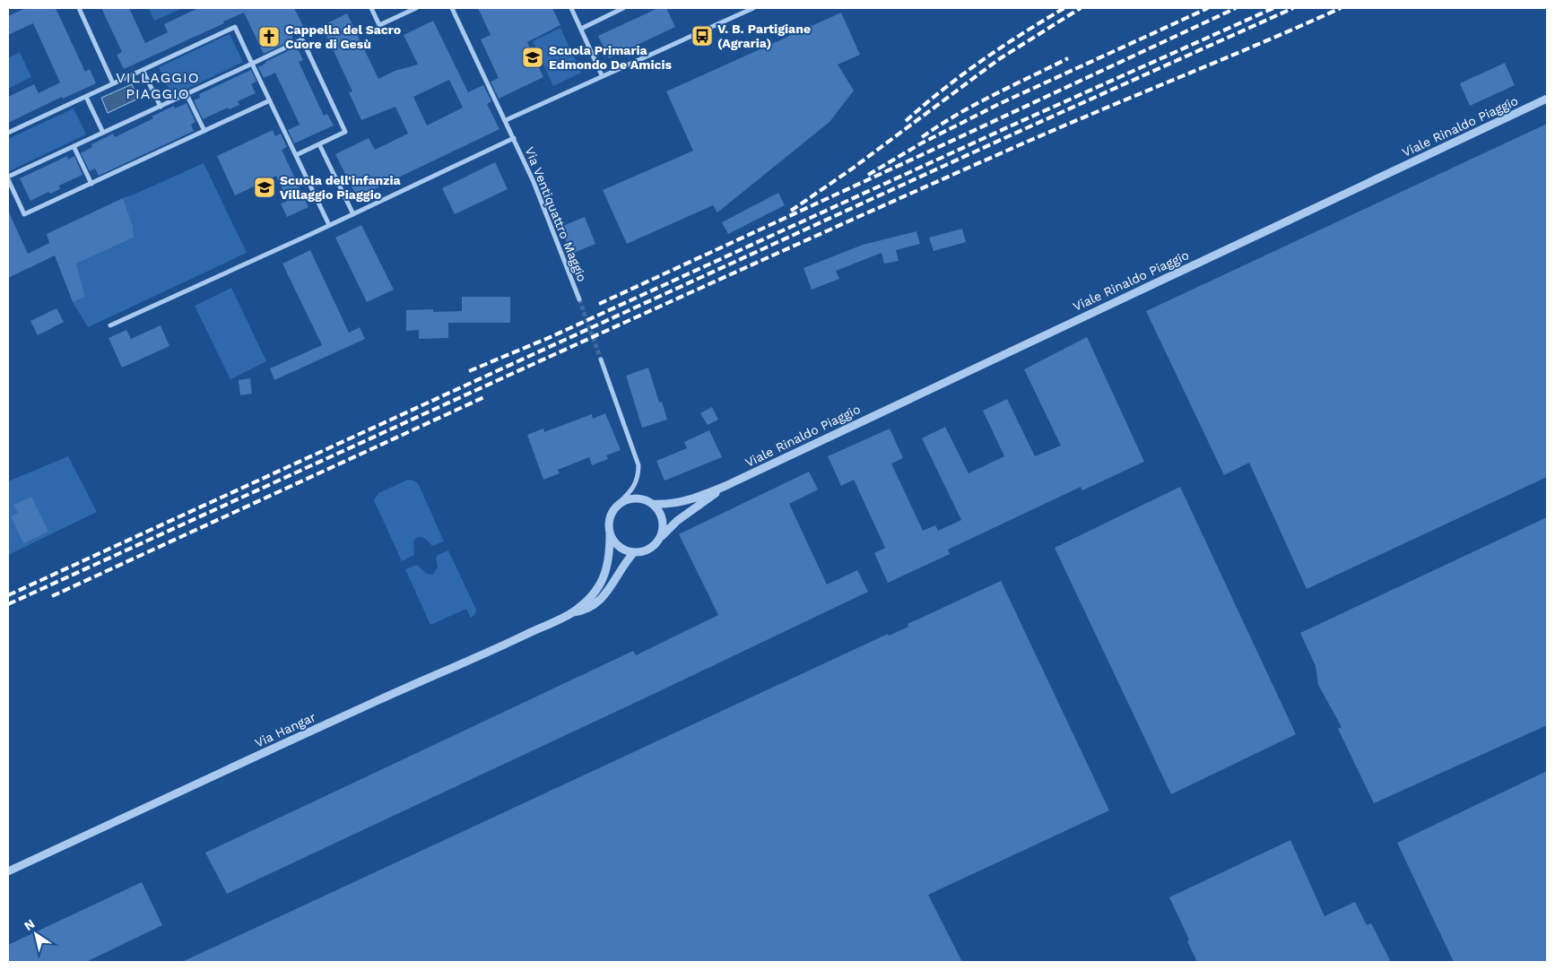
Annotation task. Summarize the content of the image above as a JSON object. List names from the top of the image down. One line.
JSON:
{"streets":{"street":["Viale Rinaldo Piaggio","Via Ventiquattro Maggio","Via Hangar"]},"crossings":[["Viale Rinaldo Piaggio","Via Hangar"]],"districts":["VILLAGGIO PIAGGIO"],"places":{"bus stop":["V. B. Partigiane (Agraria)"],"church":["Cappella del Sacro Cuore di Gesù"],"school or university":["Scuola Primaria Edmondo De Amicis","Scuola dell'infanzia Villaggio Piaggio"]},"north":"top left"}
